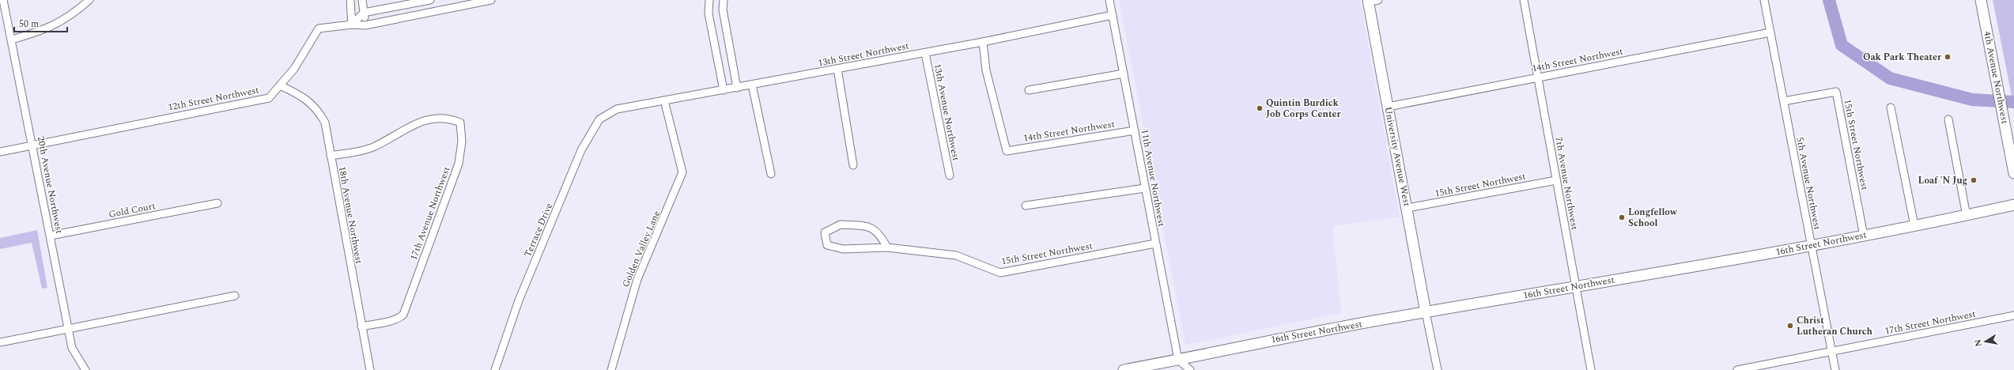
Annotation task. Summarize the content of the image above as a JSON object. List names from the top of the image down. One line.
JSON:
{"streets":{"street":["13th Street Northwest","14th Street Northwest","4th Avenue Northwest","12th Street Northwest","13th Avenue Northwest","15th Street Northwest","University Avenue West","11th Avenue Northwest","7th Avenue Northwest","5th Avenue Northwest","20th Avenue Northwest","Gold Court","17th Avenue Northwest","18th Avenue Northwest","Terrace Drive","16th Street Northwest","Golden Valley Lane","17th Street Northwest"]},"crossings":[["13th Street Northwest","14th Street Northwest"],["13th Street Northwest","13th Avenue Northwest"],["13th Street Northwest","11th Avenue Northwest"],["13th Street Northwest","Terrace Drive"],["13th Street Northwest","Golden Valley Lane"],["14th Street Northwest","University Avenue West"],["14th Street Northwest","11th Avenue Northwest"],["14th Street Northwest","7th Avenue Northwest"],["14th Street Northwest","5th Avenue Northwest"],["12th Street Northwest","20th Avenue Northwest"],["12th Street Northwest","18th Avenue Northwest"],["15th Street Northwest","University Avenue West"],["15th Street Northwest","11th Avenue Northwest"],["15th Street Northwest","7th Avenue Northwest"],["15th Street Northwest","5th Avenue Northwest"],["15th Street Northwest","16th Street Northwest"],["University Avenue West","16th Street Northwest"],["11th Avenue Northwest","16th Street Northwest"],["7th Avenue Northwest","16th Street Northwest"],["5th Avenue Northwest","16th Street Northwest"],["5th Avenue Northwest","17th Street Northwest"],["20th Avenue Northwest","Gold Court"],["17th Avenue Northwest","18th Avenue Northwest"]],"places":["Oak Park Theater","Quintin Burdick Job Corps Center","Loaf 'N Jug","Longfellow School","Christ Lutheran Church"],"scale_bar":"50 m","north":"left"}
